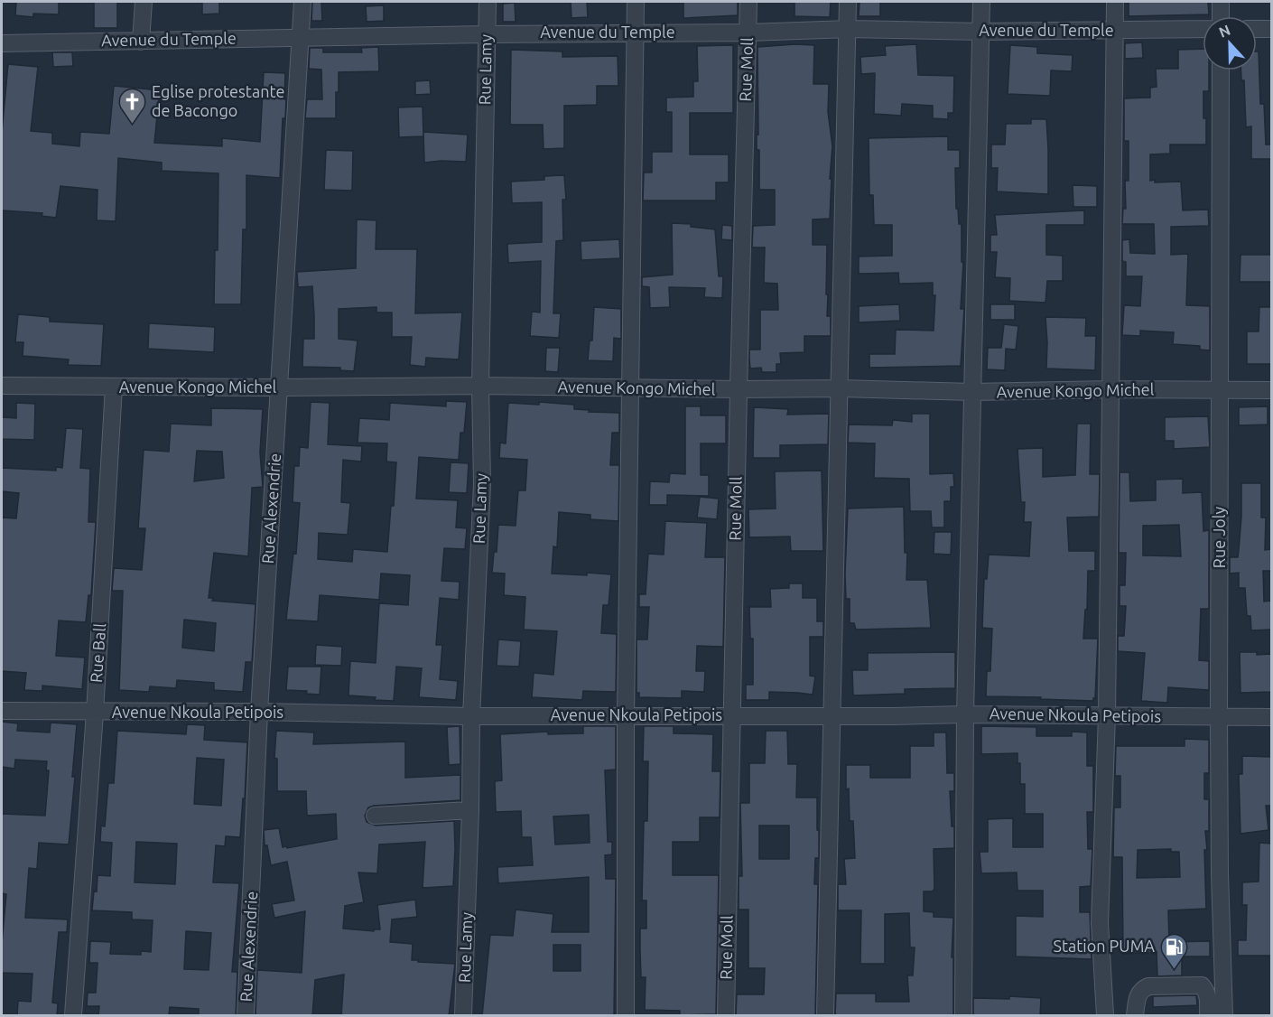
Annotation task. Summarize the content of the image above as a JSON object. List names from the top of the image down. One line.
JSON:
{"streets":{"street":["Avenue du Temple","Rue Lamy","Rue Moll","Avenue Kongo Michel","Rue Alexendrie","Rue Joly","Rue Ball","Avenue Nkoula Petipois"]},"crossings":[["Avenue du Temple","Rue Lamy"],["Avenue du Temple","Rue Moll"],["Avenue du Temple","Rue Alexendrie"],["Rue Lamy","Avenue Kongo Michel"],["Rue Lamy","Avenue Nkoula Petipois"],["Rue Moll","Avenue Kongo Michel"],["Rue Moll","Avenue Nkoula Petipois"],["Avenue Kongo Michel","Rue Alexendrie"],["Avenue Kongo Michel","Rue Joly"],["Avenue Kongo Michel","Rue Ball"],["Rue Alexendrie","Avenue Nkoula Petipois"],["Rue Joly","Avenue Nkoula Petipois"],["Rue Ball","Avenue Nkoula Petipois"]],"places":{"church":["Eglise protestante de Bacongo"],"fuel station":["Station PUMA"]},"north":"top"}
